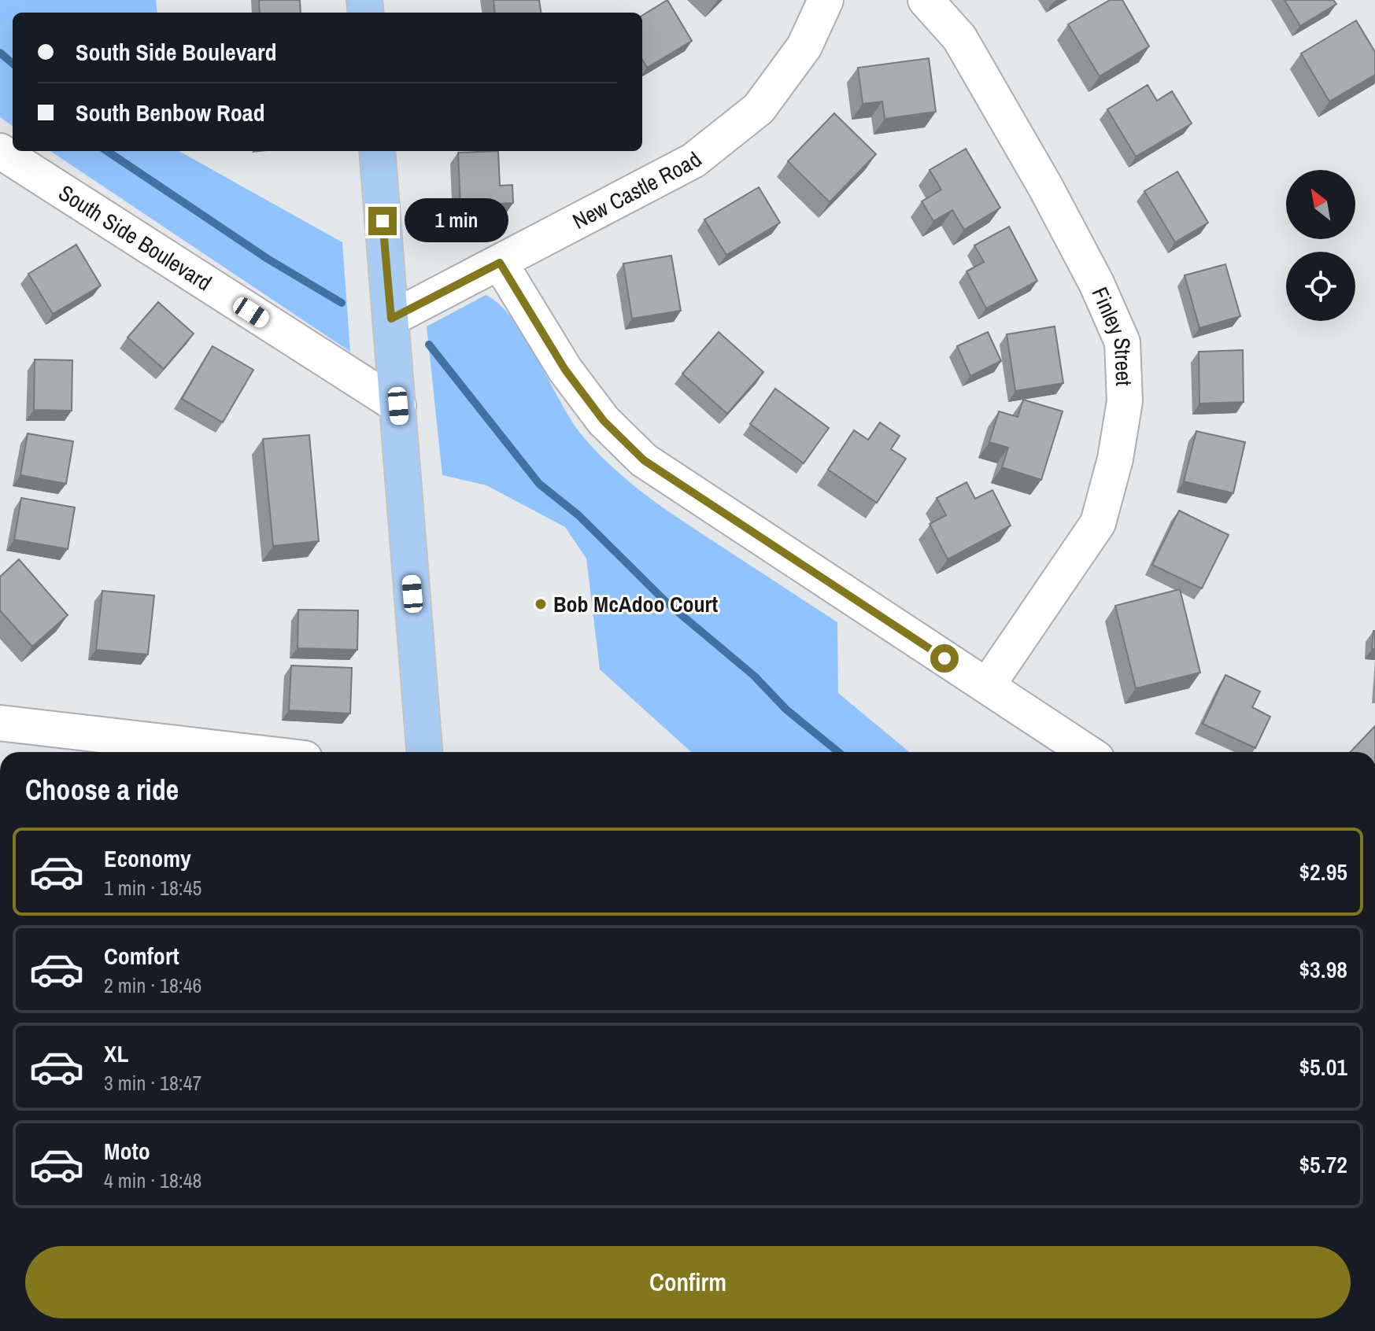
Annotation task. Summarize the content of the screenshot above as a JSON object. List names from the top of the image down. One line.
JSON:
{"streets":{"street":["New Castle Road","South Side Boulevard","Finley Street"]},"places":["Bob McAdoo Court"],"north":"top left","page":{"banner":["South Side Boulevard","South Benbow Road"],"bubble":"1 min","heading":"Choose a ride","list":[{"name":"Economy","note":"1 min · 18:45","value":"$2.95"},{"name":"Comfort","note":"2 min · 18:46","value":"$3.98"},{"name":"XL","note":"3 min · 18:47","value":"$5.01"},{"name":"Moto","note":"4 min · 18:48","value":"$5.72"}],"buttons":"Confirm"}}
